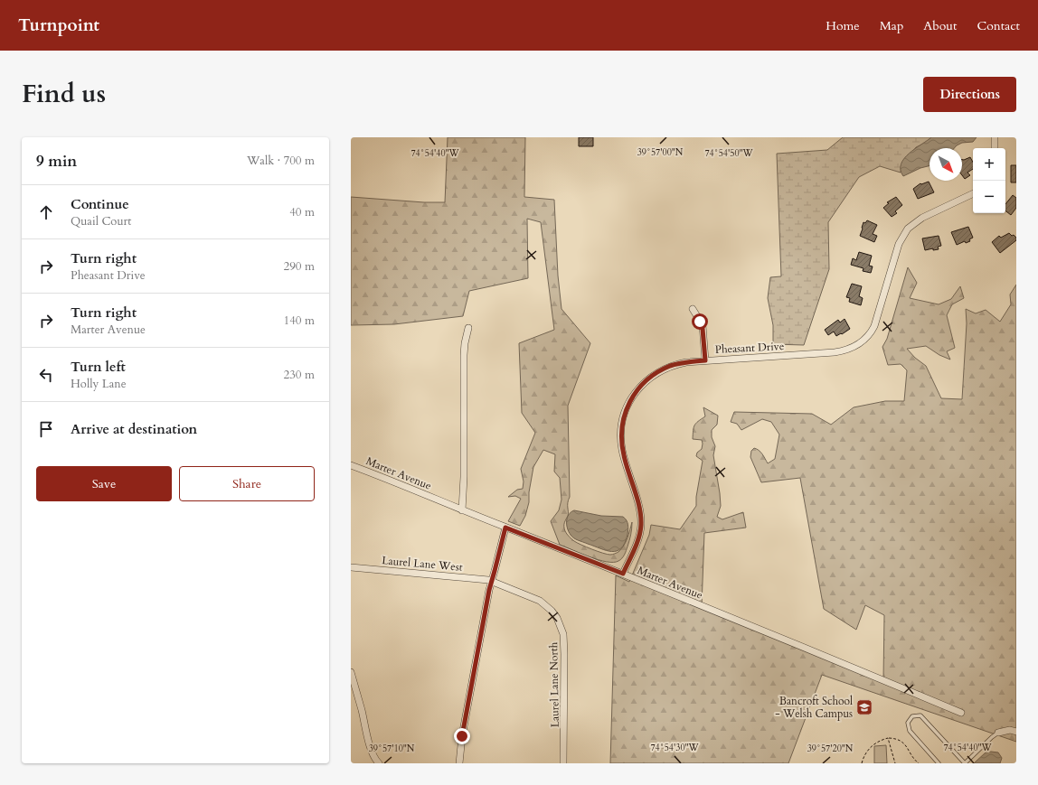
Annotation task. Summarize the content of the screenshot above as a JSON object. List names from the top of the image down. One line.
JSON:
{"streets":{"street":["Pheasant Drive","Marter Avenue","Laurel Lane West","Laurel Lane North"]},"crossings":[["Pheasant Drive","Marter Avenue"],["Laurel Lane West","Laurel Lane North"]],"places":{"school or university":["Bancroft School - Welsh Campus"]},"north":"bottom right","page":{"header":"Turnpoint","nav":["Home","Map","About","Contact"],"title":"Find us","buttons":["Directions",["Save","Share"]],"heading":["9 min","Walk · 700 m"],"map_buttons":["+","−"],"list":[["Continue","Quail Court","40 m"],["Turn right","Pheasant Drive","290 m"],["Turn right","Marter Avenue","140 m"],["Turn left","Holly Lane","230 m"],"Arrive at destination"]},"coordinates":["39°57'00\"N","74°54'40\"W","74°54'50\"W","74°54'30\"W","39°57'10\"N","39°57'20\"N"]}
